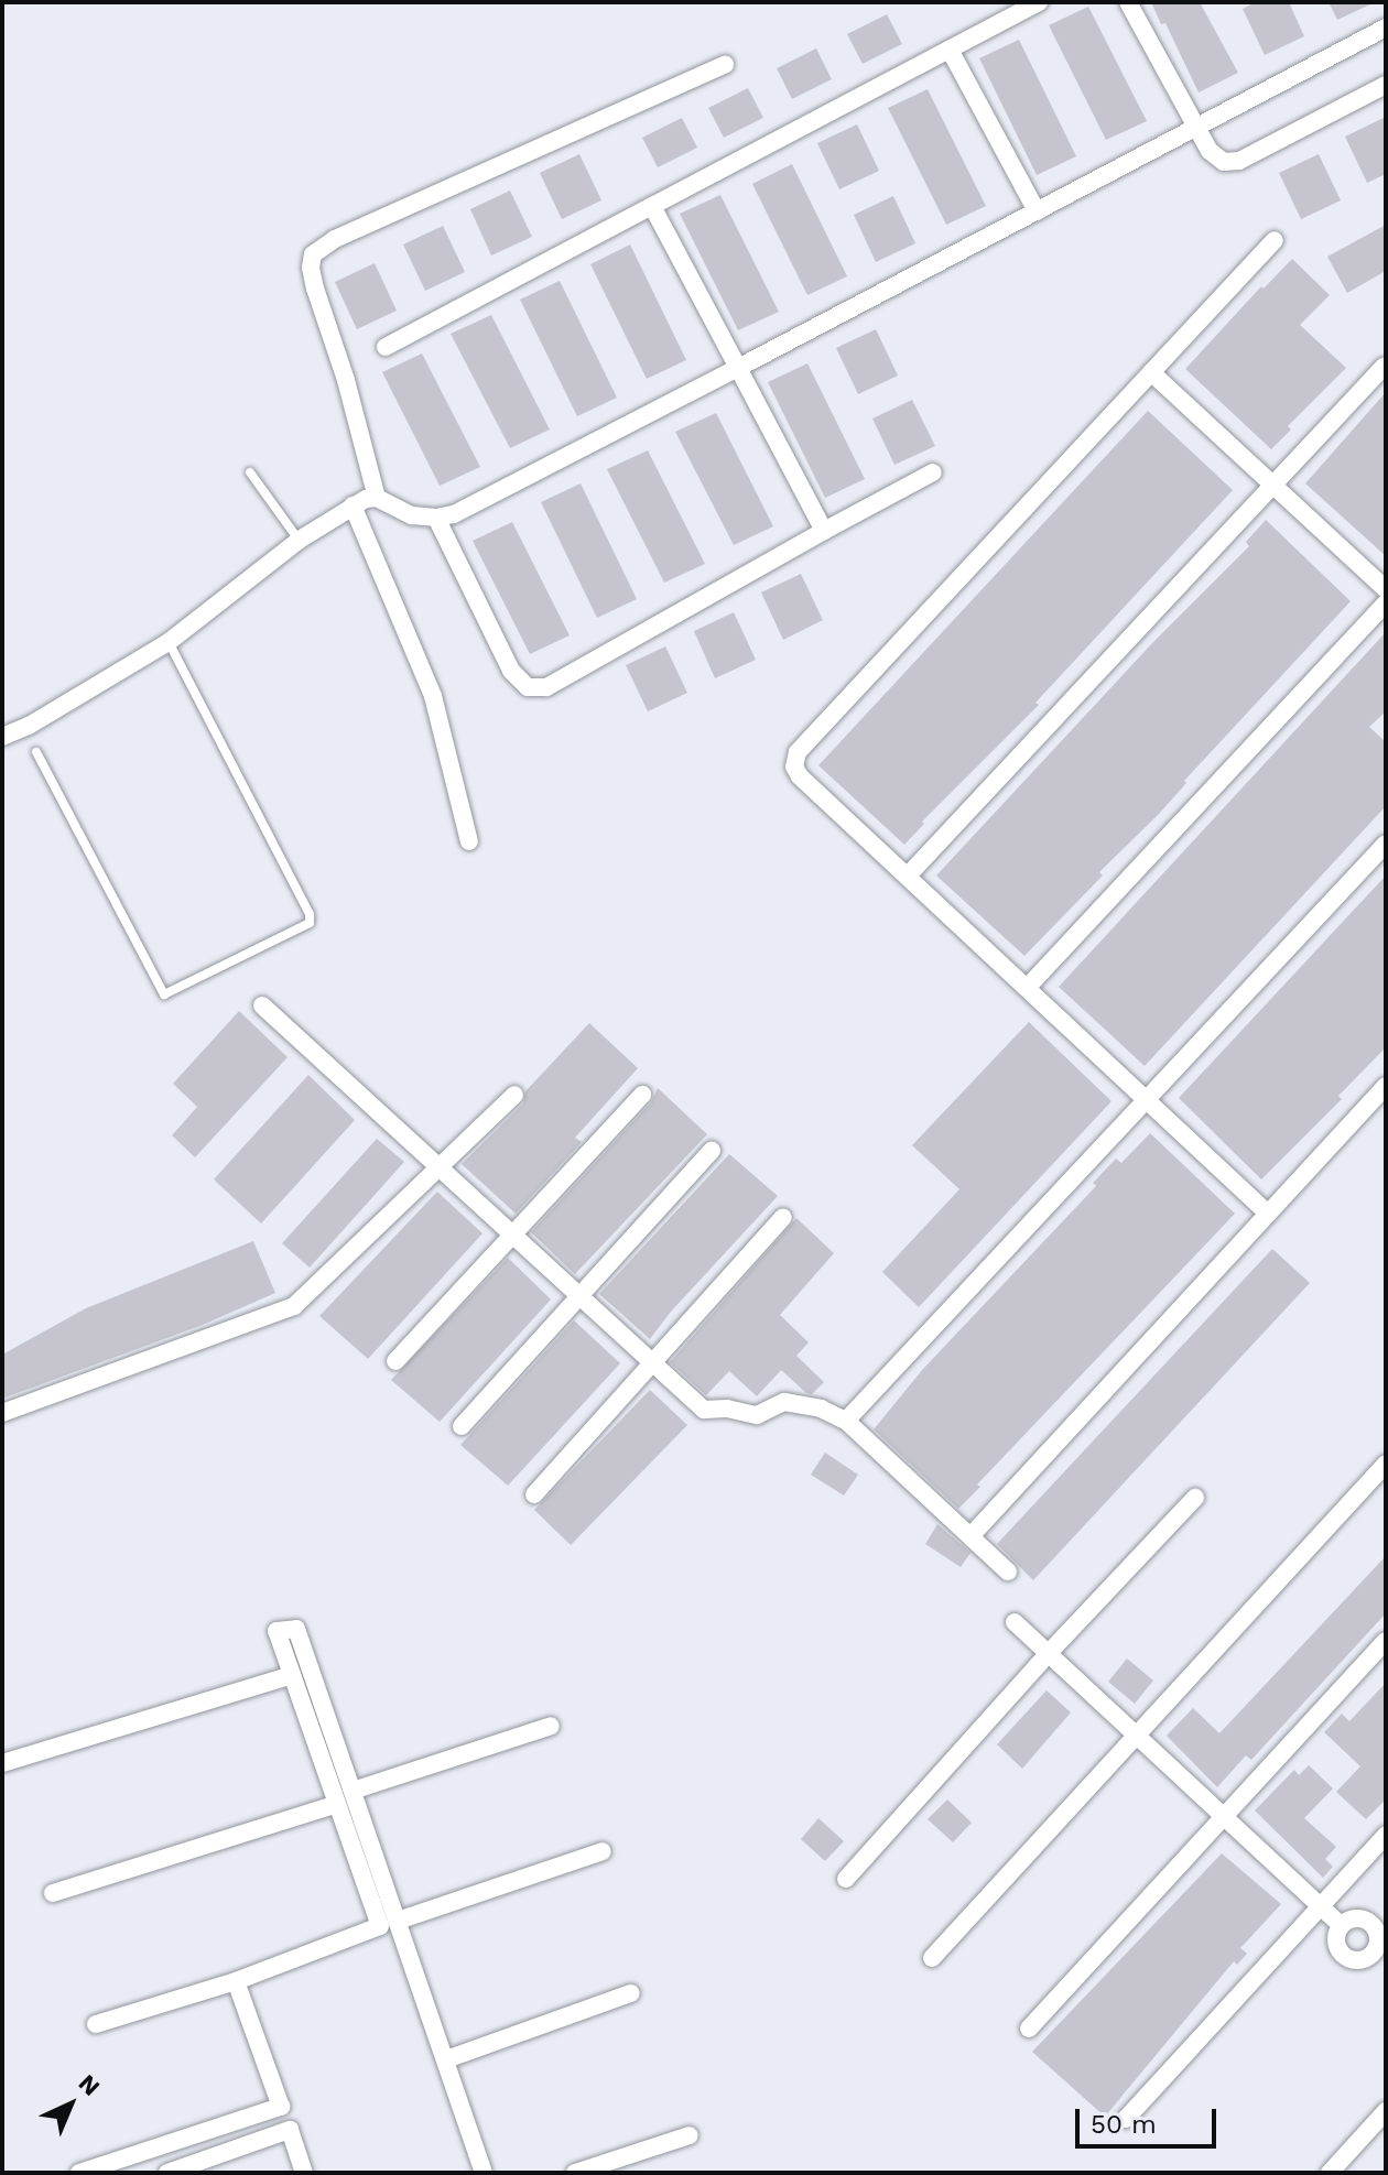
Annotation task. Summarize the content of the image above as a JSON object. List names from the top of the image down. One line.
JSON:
{"scale_bar":"50 m","north":"top right"}
